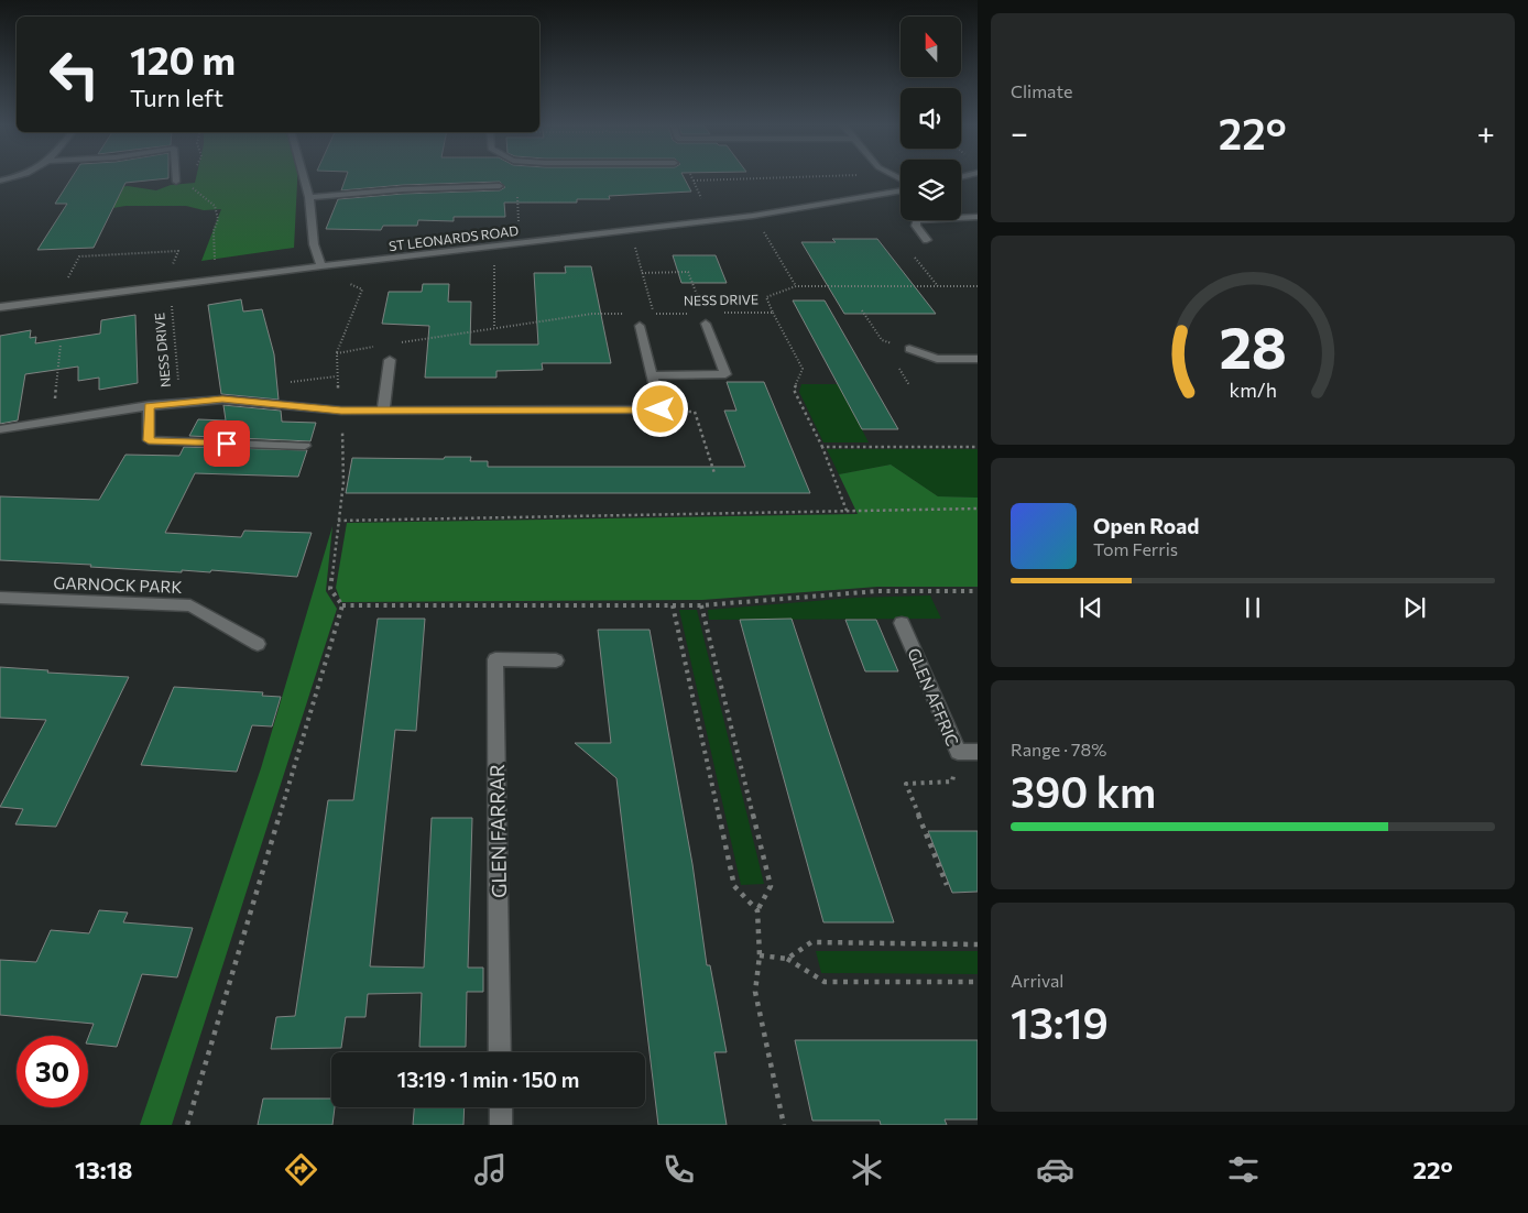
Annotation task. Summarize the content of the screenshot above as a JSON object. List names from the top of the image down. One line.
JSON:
{"streets":{"street":["ST LEONARDS ROAD","NESS DRIVE","GARNOCK PARK","GLEN AFFRIC","GLEN FARRAR"]},"north":"top","page":{"tile":["Climate",["Range · 78%","390 km"],["Arrival","13:19"]],"turn":["120 m","Turn left"],"heat":["−","22°","+"],"song":["Open Road","Tom Ferris"],"limit":"30","trip":"13:19 · 1 min · 150 m","tabs":["13:18","22°"],"gauge":["28","km/h"]}}
